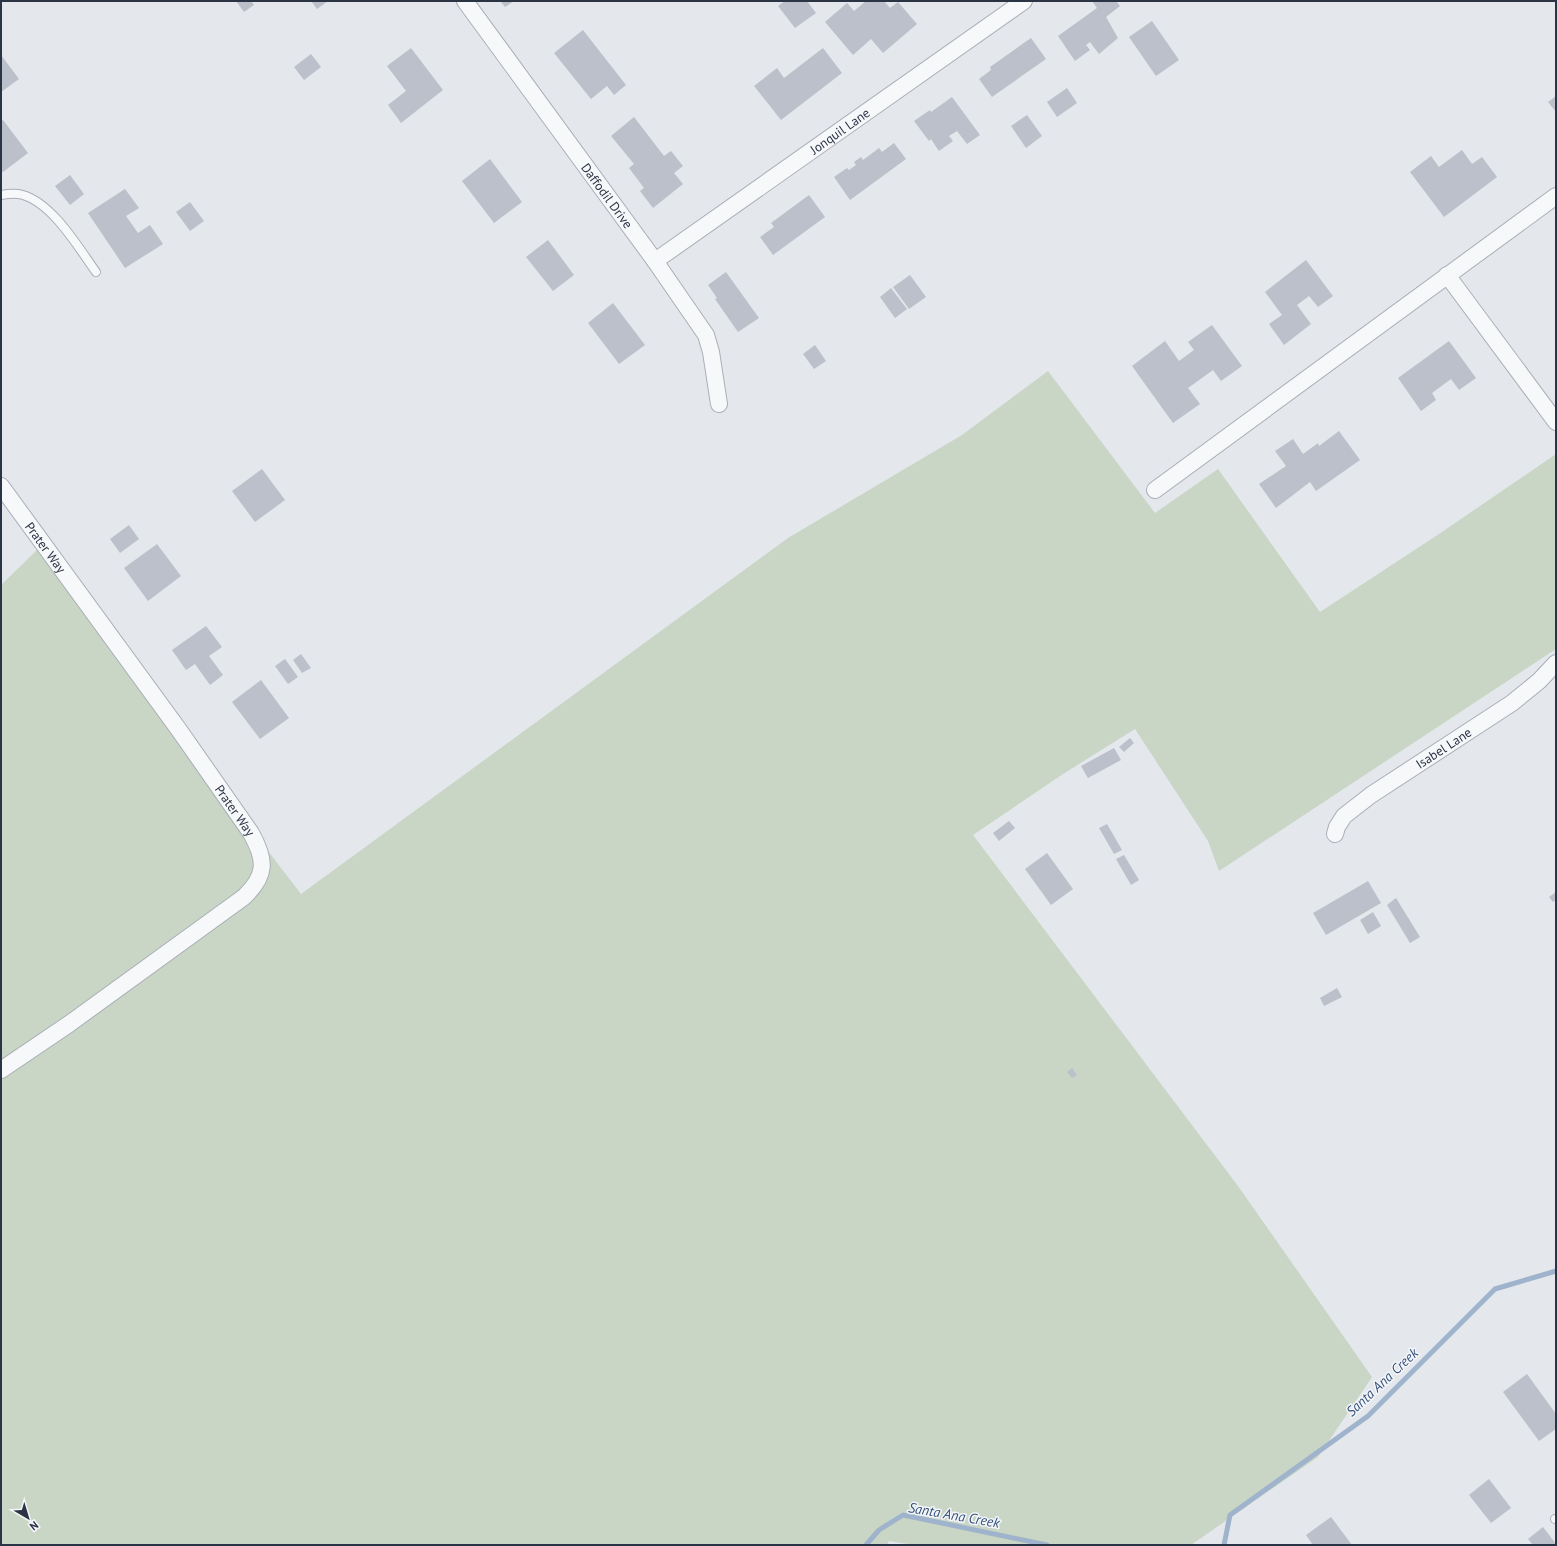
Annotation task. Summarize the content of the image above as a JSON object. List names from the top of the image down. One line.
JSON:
{"streets":{"street":["Jonquil Lane","Daffodil Drive","Prater Way","Isabel Lane"]},"crossings":[["Jonquil Lane","Daffodil Drive"]],"water":["Santa Ana Creek"],"north":"bottom right"}
